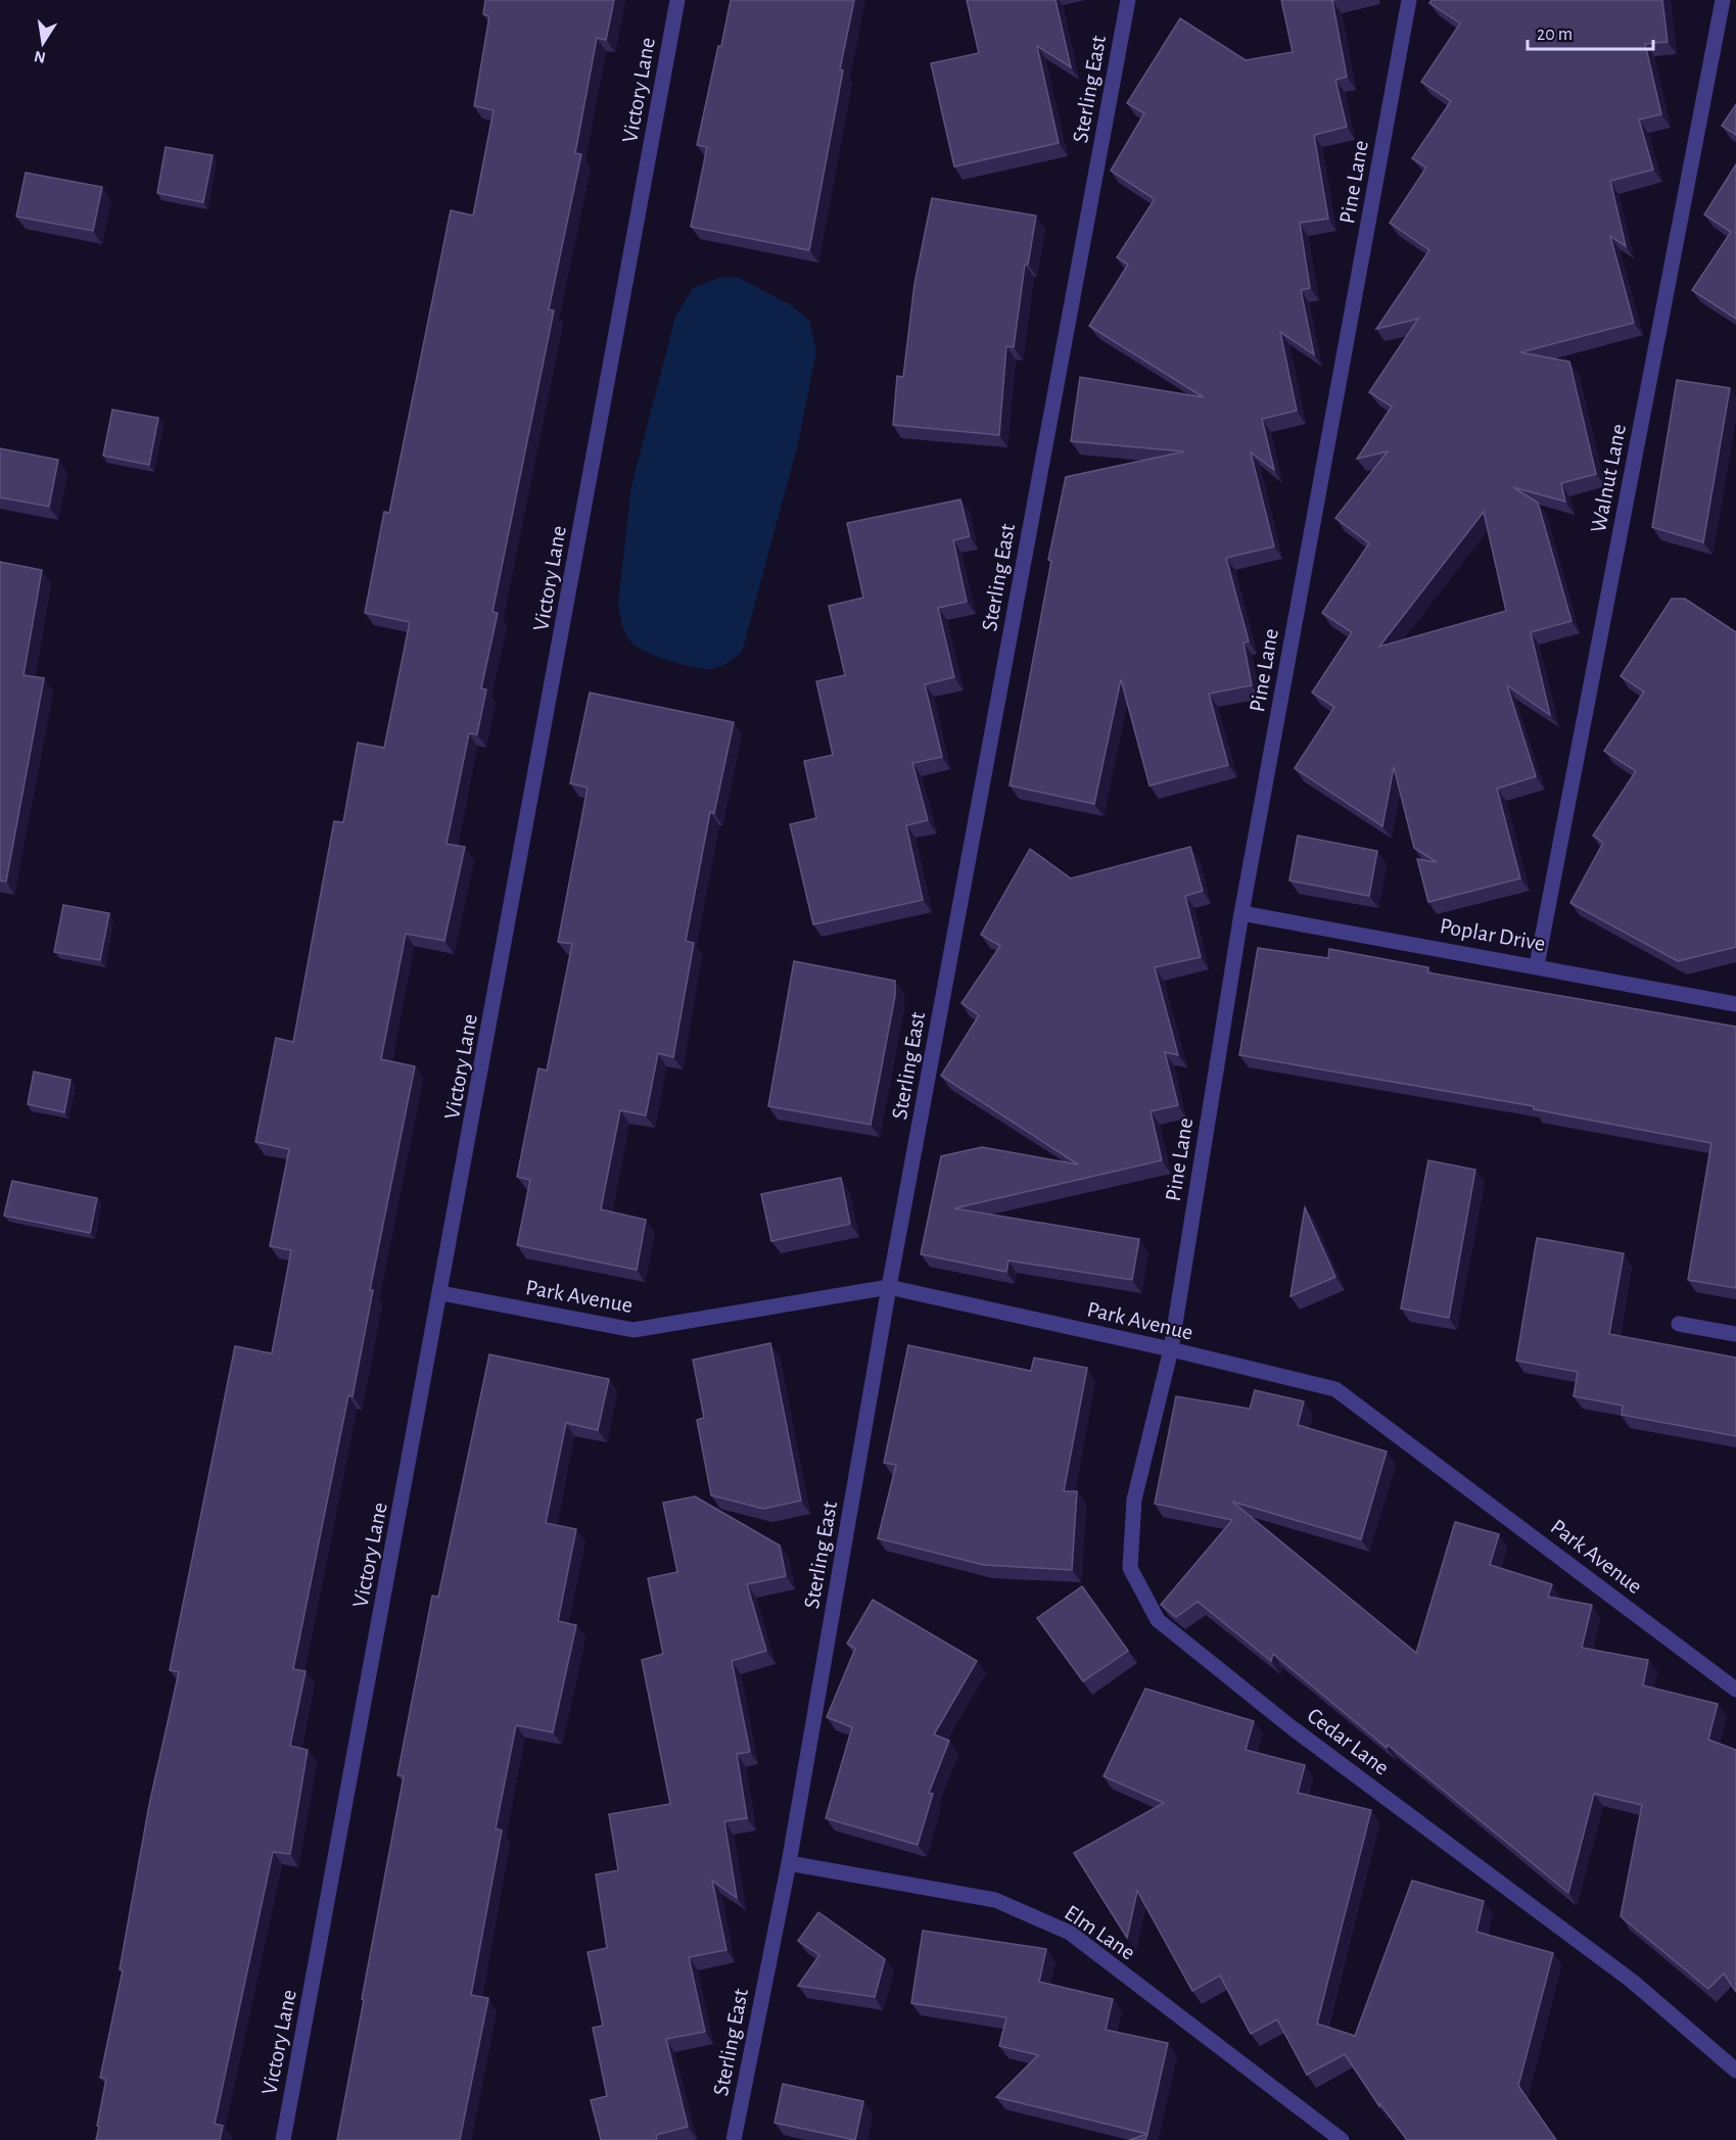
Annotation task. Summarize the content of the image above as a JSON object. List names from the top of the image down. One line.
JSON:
{"streets":{"street":["Sterling East","Victory Lane","Pine Lane","Walnut Lane","Poplar Drive","Park Avenue","Cedar Lane","Elm Lane"]},"crossings":[["Sterling East","Park Avenue"],["Sterling East","Elm Lane"],["Victory Lane","Park Avenue"],["Pine Lane","Poplar Drive"],["Pine Lane","Park Avenue"],["Pine Lane","Cedar Lane"],["Walnut Lane","Poplar Drive"],["Park Avenue","Cedar Lane"]],"scale_bar":"20 m","north":"bottom"}
